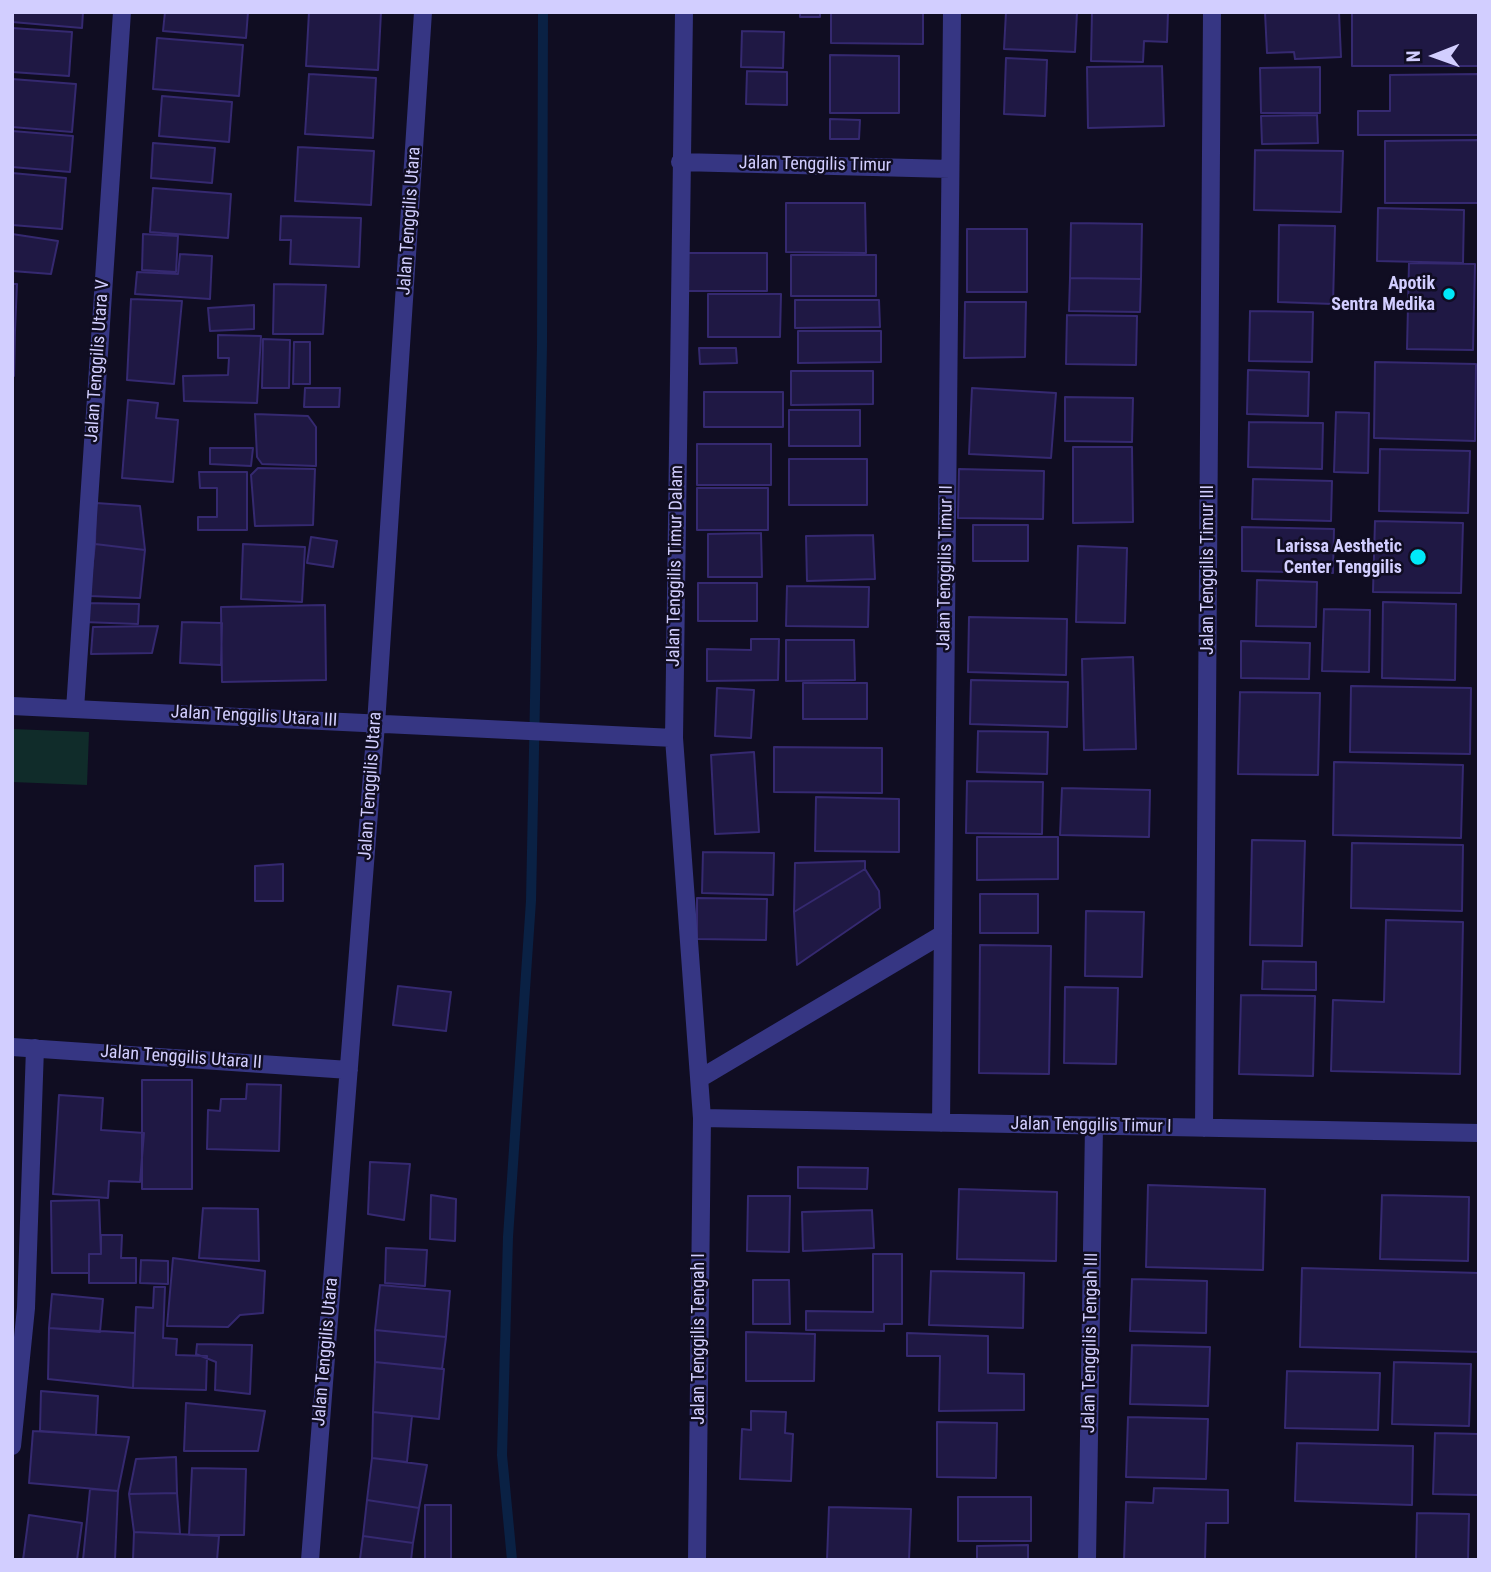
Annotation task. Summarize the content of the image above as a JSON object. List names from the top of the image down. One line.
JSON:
{"streets":{"street":["Jalan Tenggilis Timur","Jalan Tenggilis Utara","Jalan Tenggilis Utara V","Jalan Tenggilis Timur Dalam","Jalan Tenggilis Timur II","Jalan Tenggilis Timur III","Jalan Tenggilis Utara III","Jalan Tenggilis Utara II","Jalan Tenggilis Timur I","Jalan Tenggilis Tengah I","Jalan Tenggilis Tengah III"]},"crossings":[["Jalan Tenggilis Timur","Jalan Tenggilis Timur Dalam"],["Jalan Tenggilis Timur","Jalan Tenggilis Timur II"],["Jalan Tenggilis Utara","Jalan Tenggilis Utara III"],["Jalan Tenggilis Utara","Jalan Tenggilis Utara II"],["Jalan Tenggilis Utara V","Jalan Tenggilis Utara III"],["Jalan Tenggilis Timur Dalam","Jalan Tenggilis Utara III"],["Jalan Tenggilis Timur Dalam","Jalan Tenggilis Timur I"],["Jalan Tenggilis Timur Dalam","Jalan Tenggilis Tengah I"],["Jalan Tenggilis Timur II","Jalan Tenggilis Timur I"],["Jalan Tenggilis Timur III","Jalan Tenggilis Timur I"],["Jalan Tenggilis Timur I","Jalan Tenggilis Tengah I"],["Jalan Tenggilis Timur I","Jalan Tenggilis Tengah III"]],"places":["Apotik Sentra Medika","Larissa Aesthetic Center Tenggilis"],"north":"left"}
